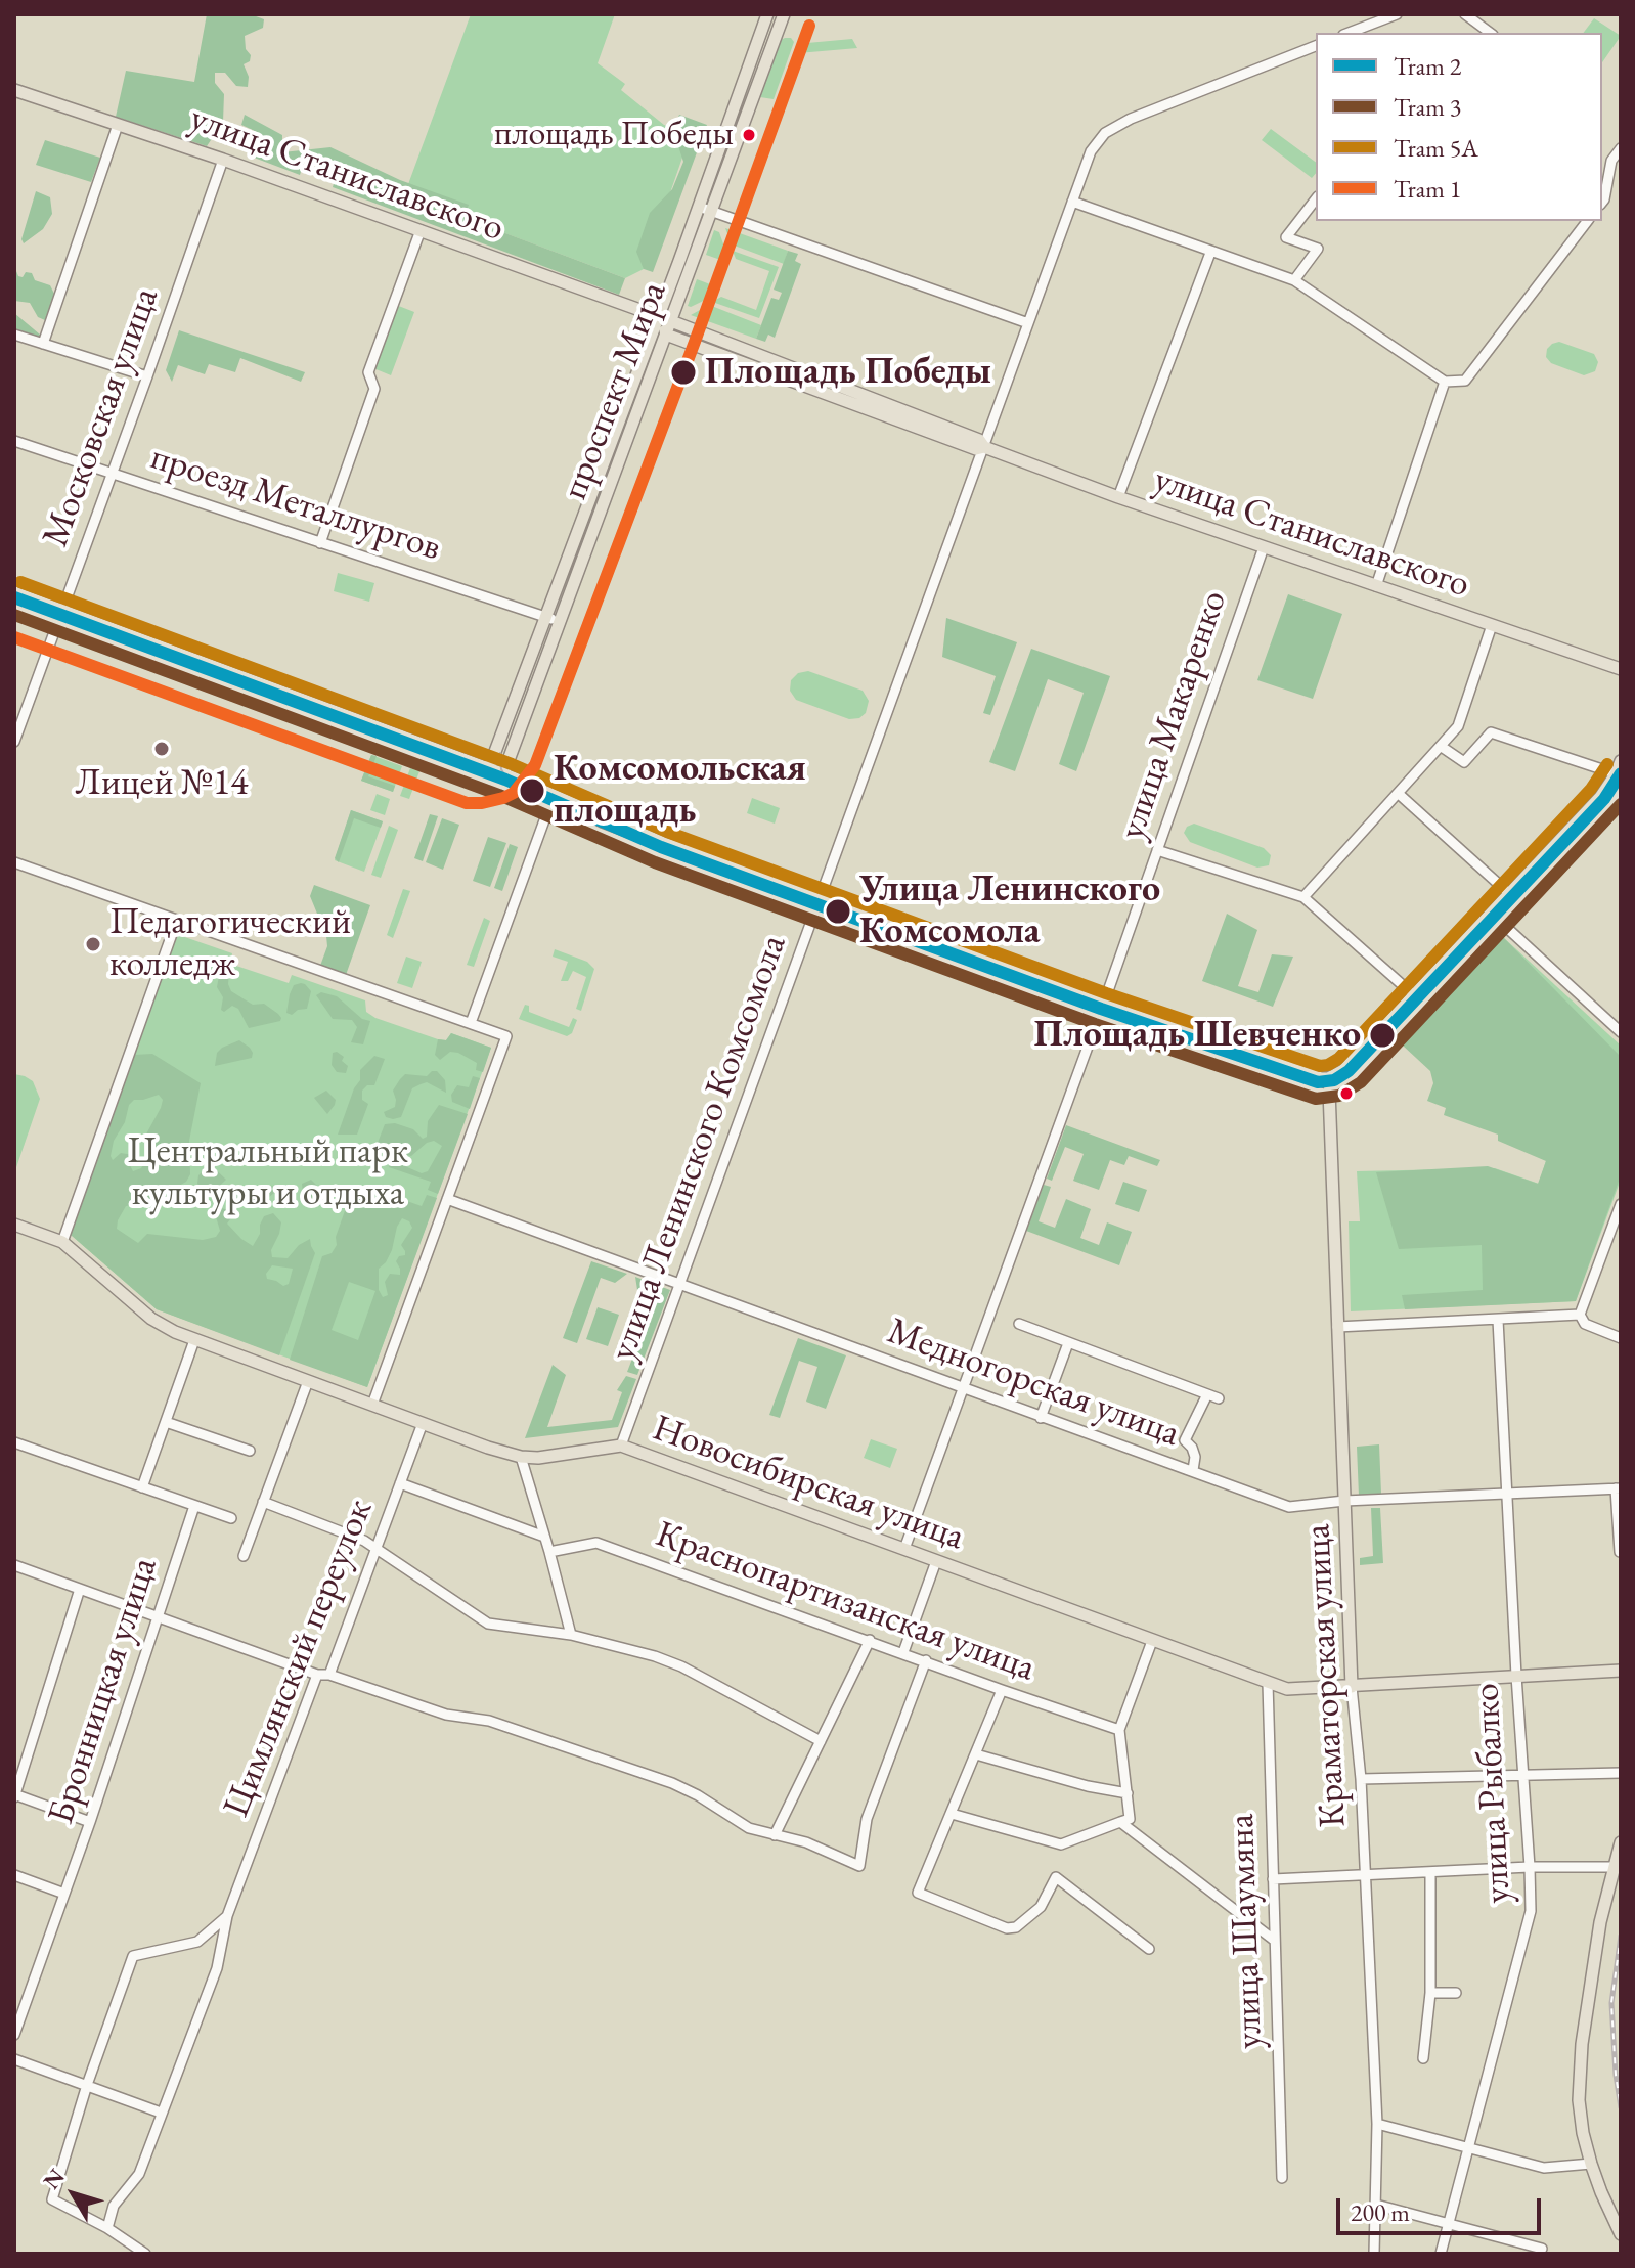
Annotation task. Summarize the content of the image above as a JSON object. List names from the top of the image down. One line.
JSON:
{"streets":{"main road":["улица Станиславского","проспект Мира","Новосибирская улица","Краматорская улица"],"street":["Московская улица","проезд Металлургов","улица Макаренко","улица Ленинского Комсомола","Медногорская улица","Краснопартизанская улица","Цимлянский переулок","Бронницкая улица","улица Рыбалко","улица Шаумяна"]},"crossings":[["улица Станиславского","проспект Мира"],["улица Станиславского","Московская улица"],["улица Станиславского","улица Макаренко"],["улица Станиславского","улица Ленинского Комсомола"],["проспект Мира","проезд Металлургов"],["Московская улица","проезд Металлургов"],["улица Макаренко","Медногорская улица"],["улица Макаренко","Новосибирская улица"],["улица Ленинского Комсомола","Медногорская улица"],["улица Ленинского Комсомола","Новосибирская улица"],["Медногорская улица","Краматорская улица"],["Медногорская улица","улица Рыбалко"],["Новосибирская улица","Цимлянский переулок"],["Новосибирская улица","Краматорская улица"],["Новосибирская улица","улица Рыбалко"],["Новосибирская улица","улица Шаумяна"]],"parks":["Центральный парк культуры и отдыха"],"places":["площадь Победы","Площадь Победы","Лицей №14","Комсомольская площадь","Улица Ленинского Комсомола","Педагогический колледж","Площадь Шевченко"],"lines":["tram line 1","tram line 5А","tram line 2","tram line 3"],"legend":["Tram 2","Tram 3","Tram 5А","Tram 1"],"scale_bar":"200 m","north":"top left"}
